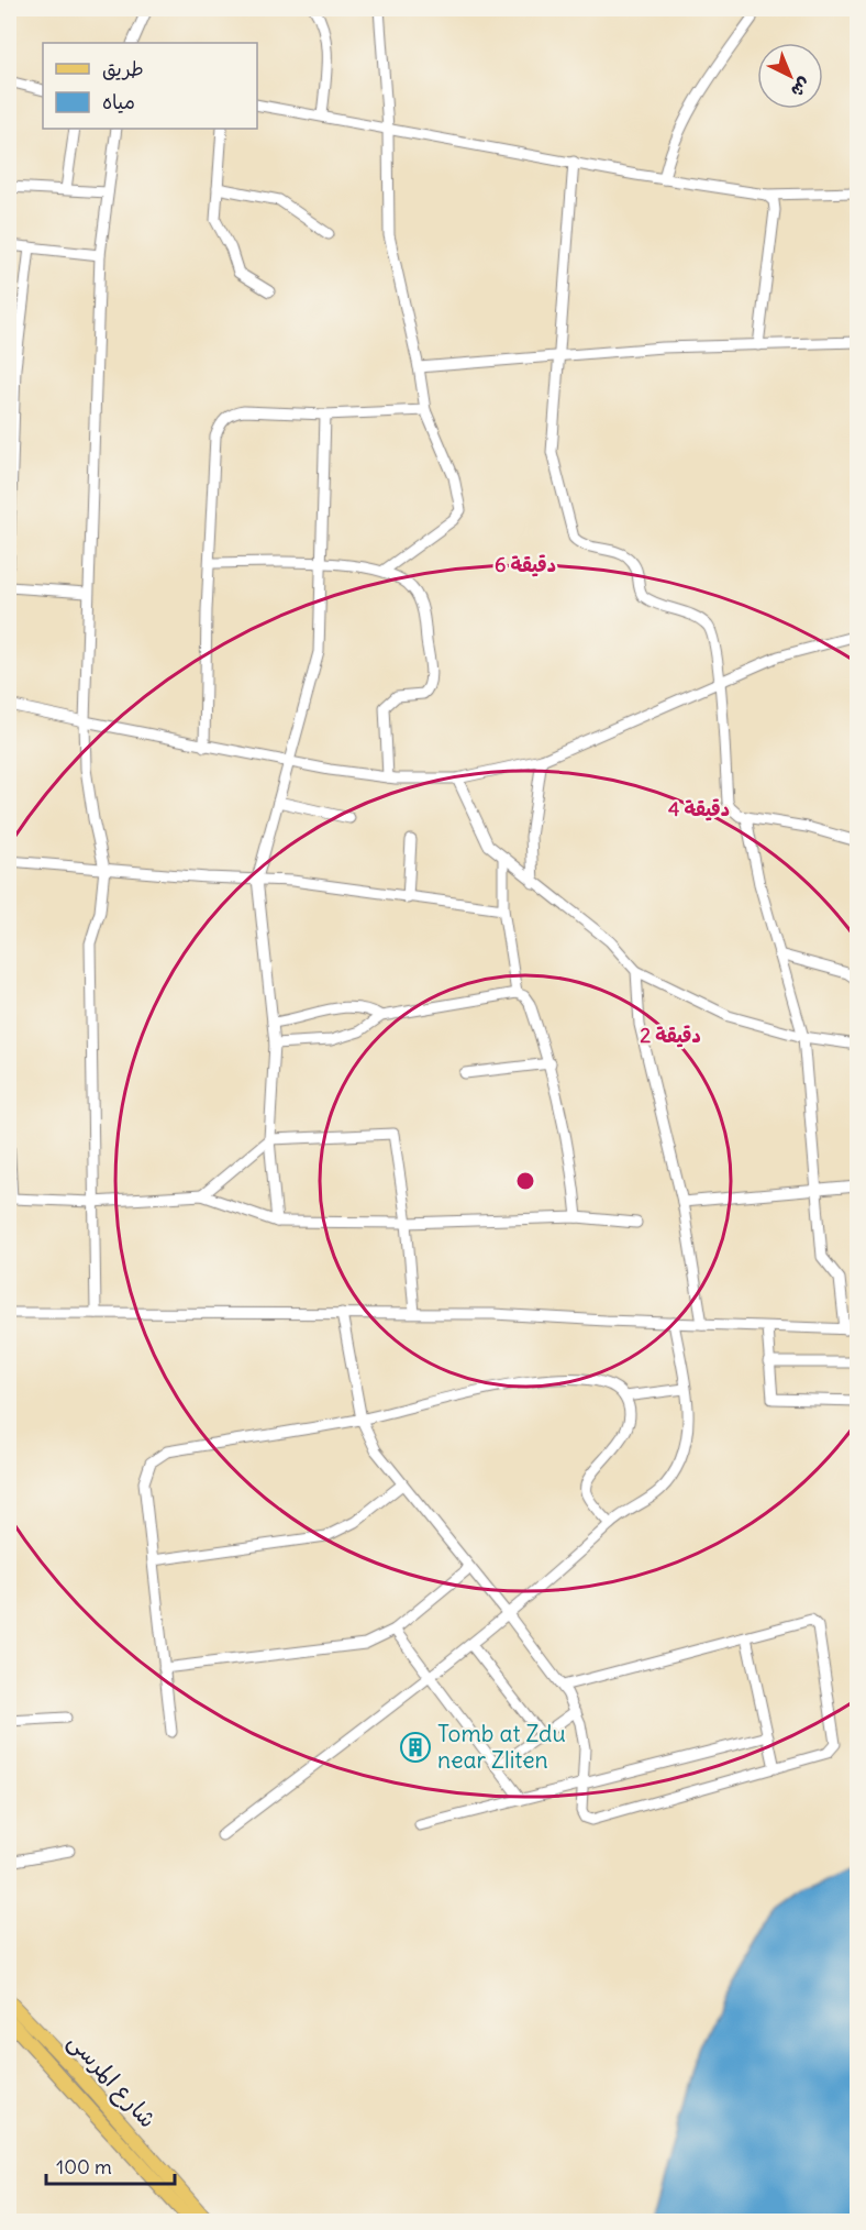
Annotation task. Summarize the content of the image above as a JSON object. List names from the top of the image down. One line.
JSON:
{"streets":{"main road":["شارع المرسى"]},"places":{"building":["Tomb at Zdu near Zliten"]},"legend":["طريق","مياه"],"scale_bar":"100 m","north":"bottom right","rings":["6 دقيقة","4 دقيقة","2 دقيقة"]}
